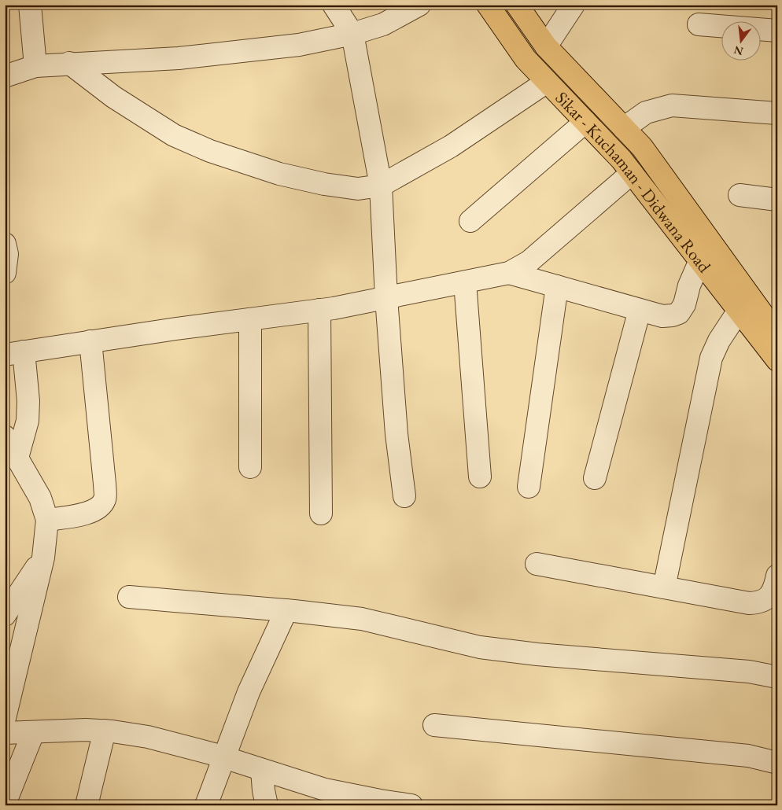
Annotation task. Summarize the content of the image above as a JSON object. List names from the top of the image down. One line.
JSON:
{"streets":{"main road":["Sikar - Kuchaman - Didwana Road"]},"north":"bottom"}
